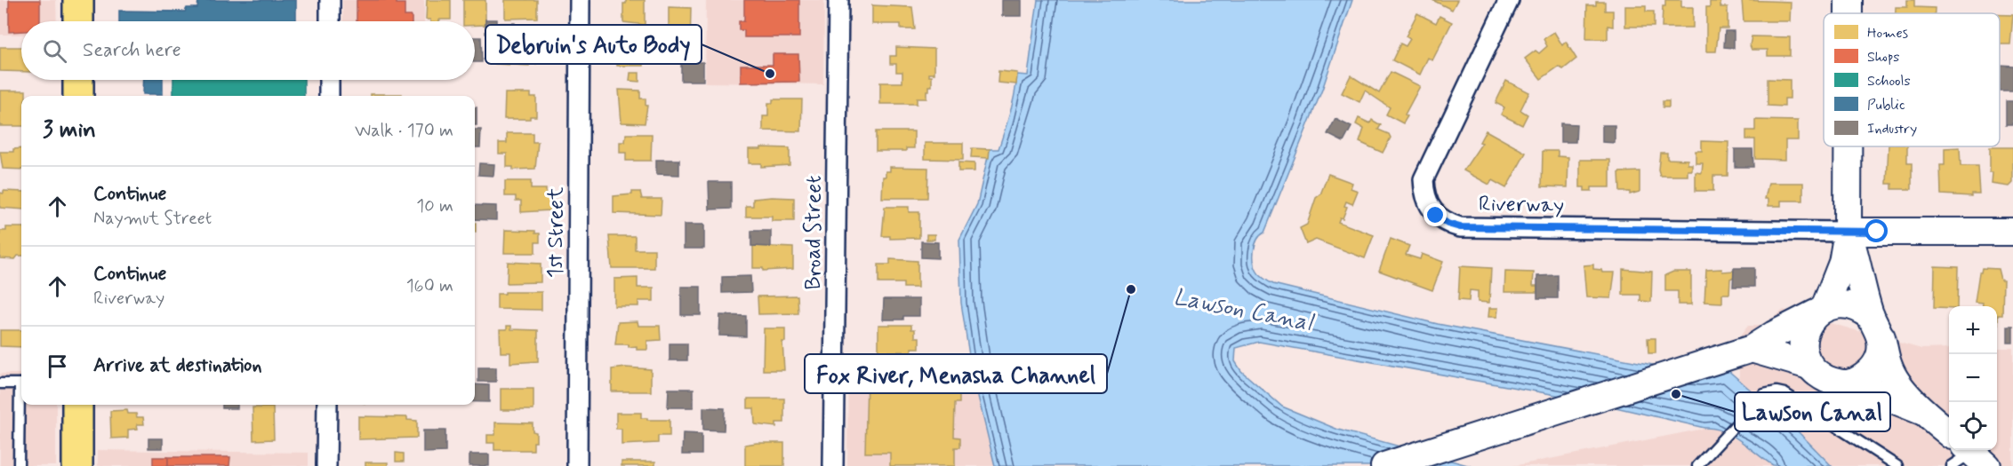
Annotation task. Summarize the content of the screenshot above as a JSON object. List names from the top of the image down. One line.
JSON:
{"streets":{"street":["Riverway","1st Street","Broad Street"]},"water":["Lawson Canal"],"places":["Debruin's Auto Body","Fox River, Menasha Channel","Lawson Canal"],"legend":["Homes","Shops","Schools","Public","Industry"],"page":{"search":"Search here","heading":["3 min","Walk · 170 m"],"list":[["Continue","Naymut Street","10 m"],["Continue","Riverway","160 m"],"Arrive at destination"],"map_buttons":["+","−"]}}
